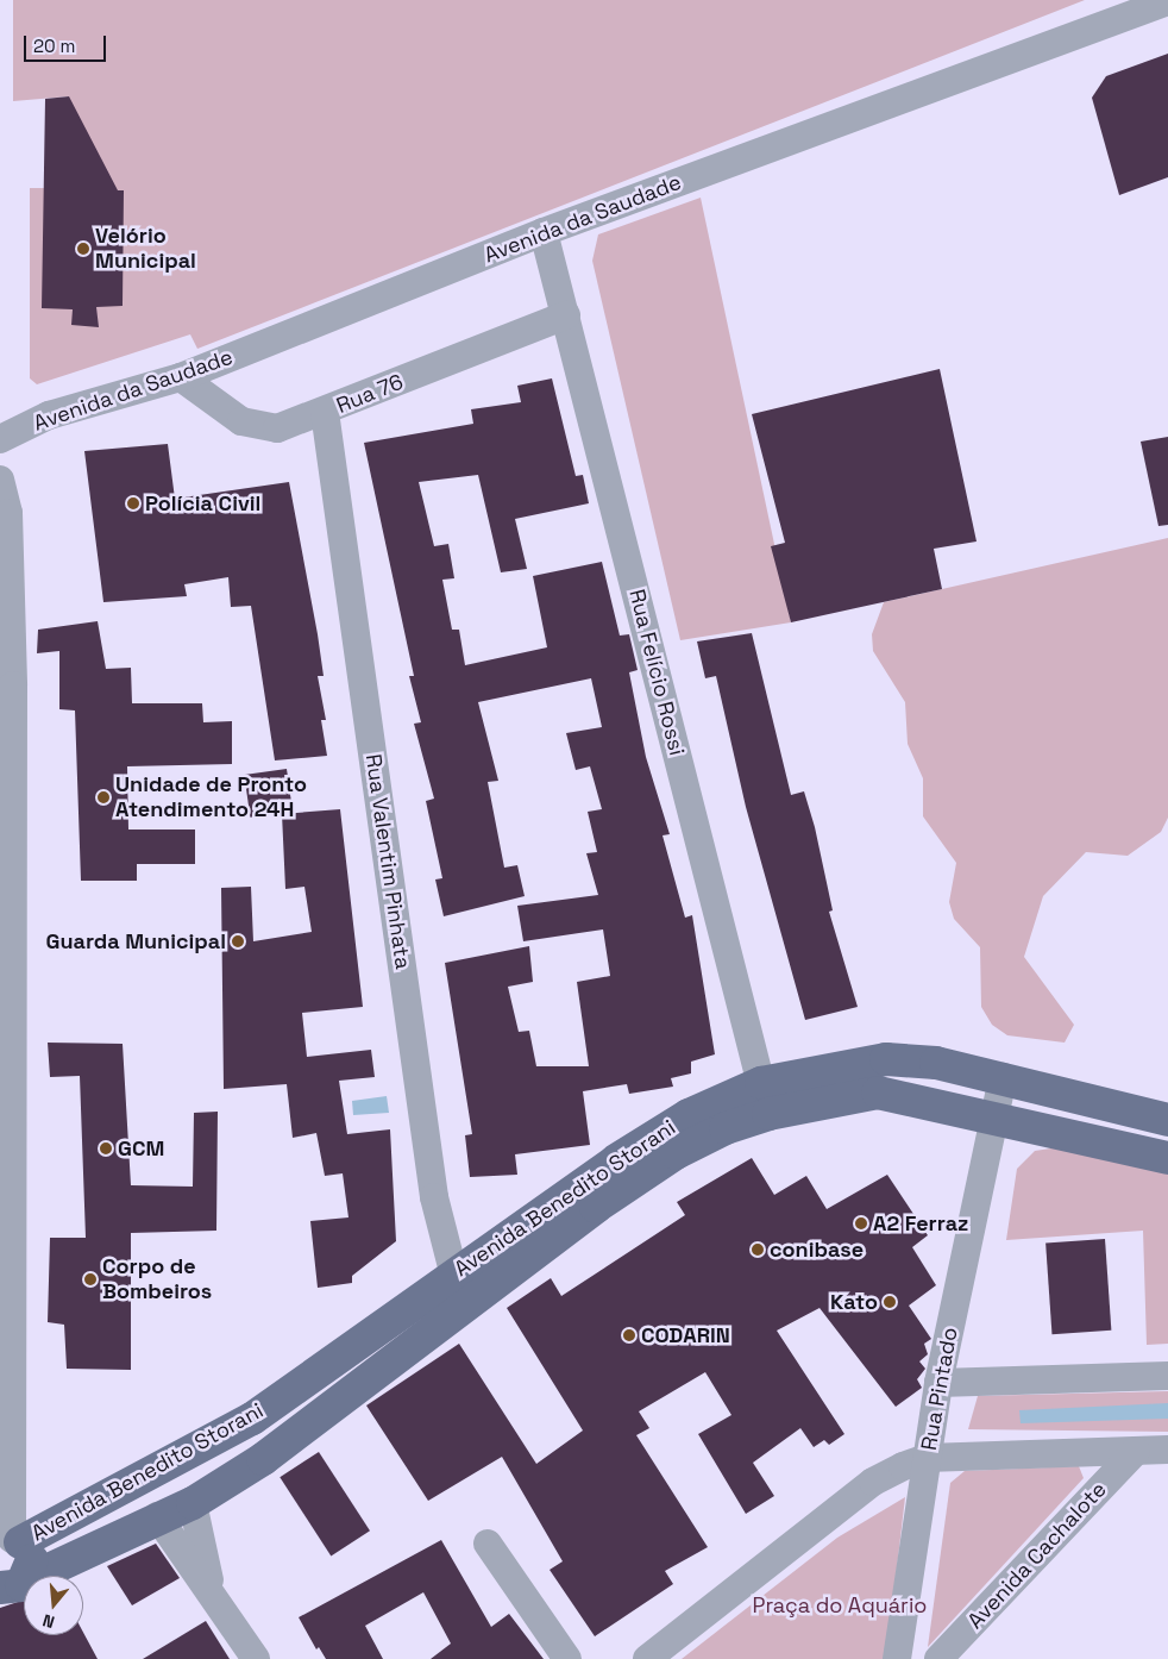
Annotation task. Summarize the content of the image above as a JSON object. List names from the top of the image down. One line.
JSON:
{"streets":{"main road":["Avenida Benedito Storani"],"street":["Avenida da Saudade","Rua 76","Rua Felício Rossi","Rua Valentim Pinhata","Rua Pintado","Avenida Cachalote"]},"crossings":[["Avenida da Saudade","Rua 76"],["Avenida da Saudade","Rua Felício Rossi"],["Rua 76","Rua Felício Rossi"],["Rua 76","Rua Valentim Pinhata"],["Rua Felício Rossi","Avenida Benedito Storani"],["Rua Valentim Pinhata","Avenida Benedito Storani"],["Avenida Benedito Storani","Rua Pintado"],["Rua Pintado","Avenida Cachalote"]],"parks":["Praça do Aquário"],"places":["Velório Municipal","Polícia Civil","Unidade de Pronto Atendimento 24H","Guarda Municipal","GCM","A2 Ferraz","conibase","Corpo de Bombeiros","Kato","CODARIN"],"scale_bar":"20 m","north":"bottom"}
